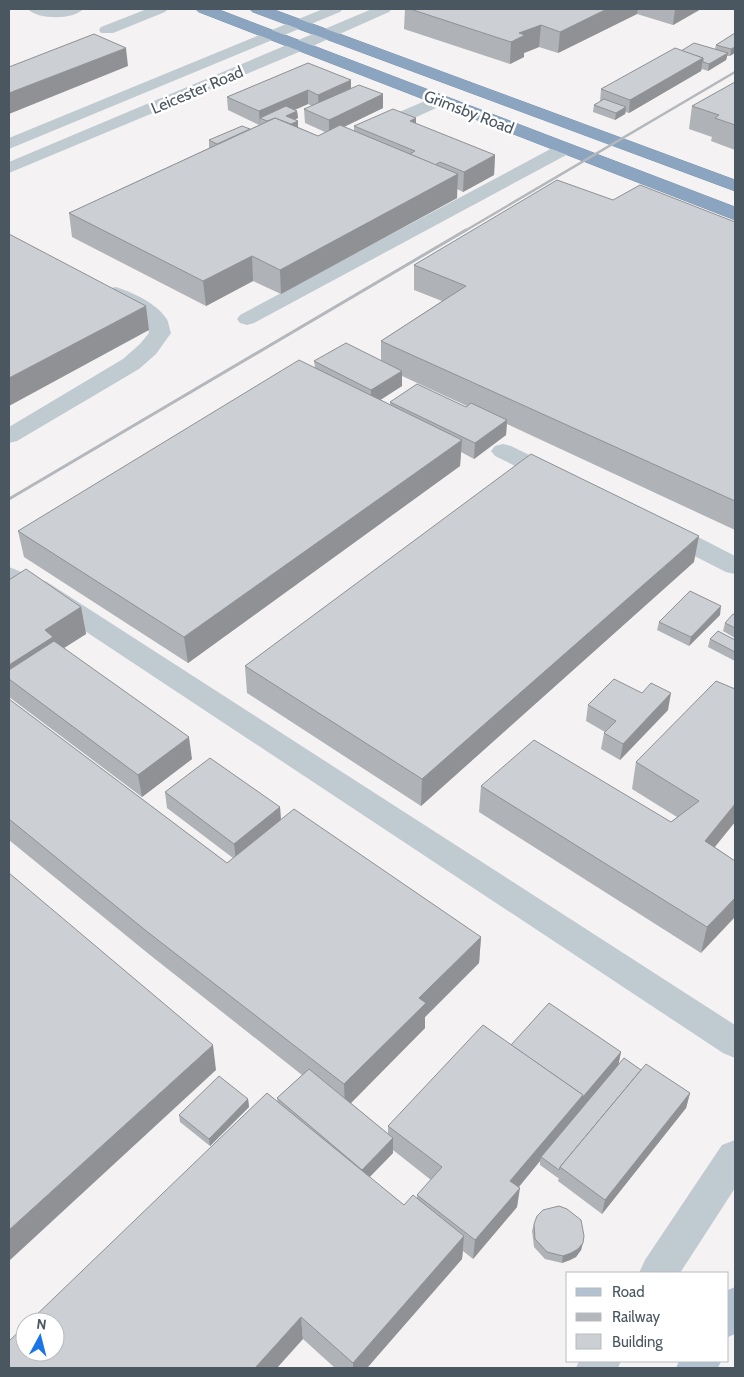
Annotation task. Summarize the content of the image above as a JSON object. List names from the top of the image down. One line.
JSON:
{"streets":{"highway":["Grimsby Road"],"street":["Leicester Road"]},"crossings":[["Leicester Road","Grimsby Road"]],"legend":["Road","Railway","Building"],"north":"top"}
